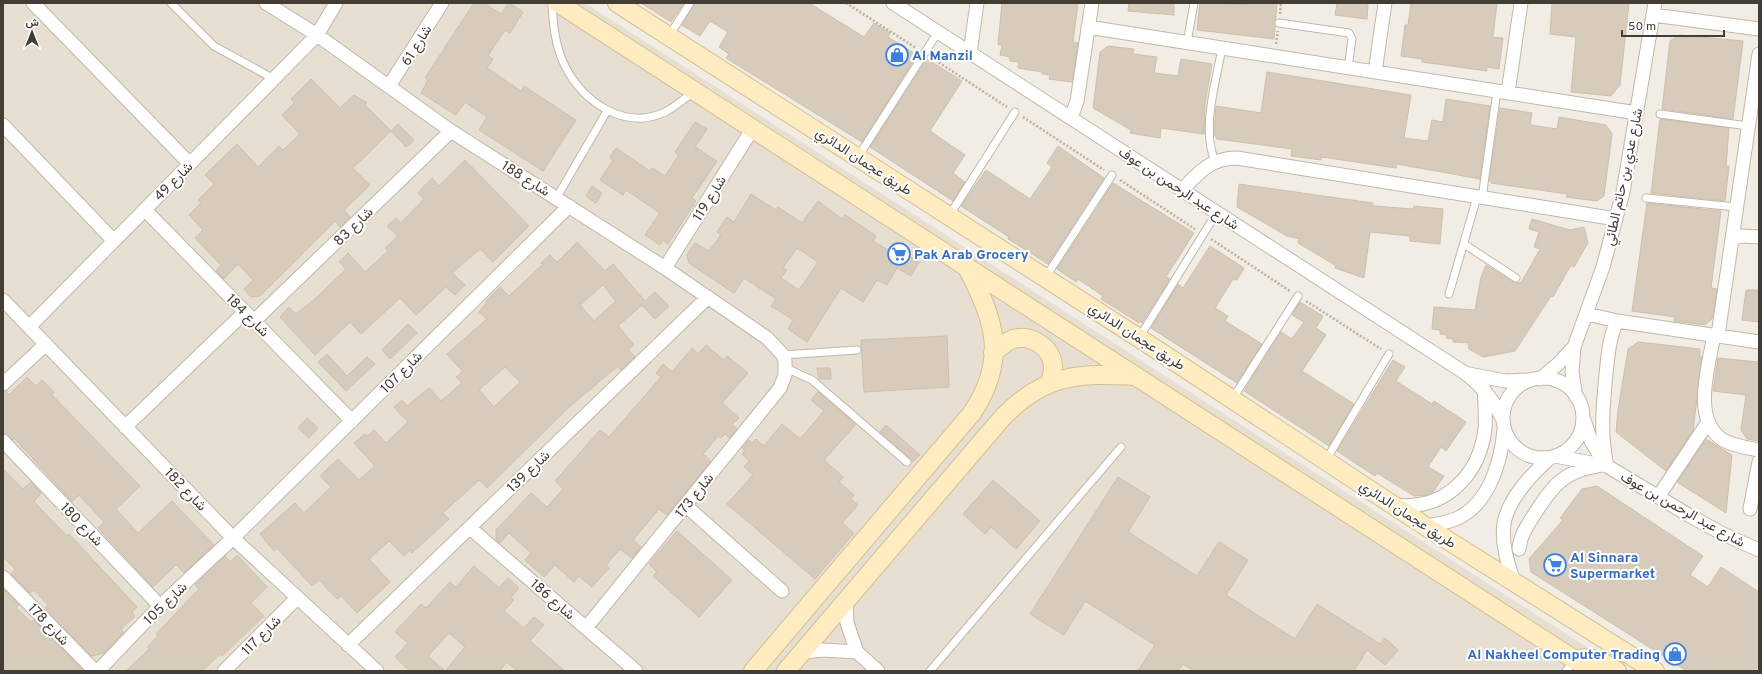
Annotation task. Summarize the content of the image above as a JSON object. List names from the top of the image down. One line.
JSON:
{"streets":{"main road":["طريق عجمان الدائري"],"street":["شارع 61","شارع عدي بن حاتم الطائي","شارع 188","شارع 49","شارع عبد الرحمن بن عوف","شارع 119","شارع 83","شارع 184","شارع 107","شارع 139","شارع 182","شارع 173","شارع 180","شارع 186","شارع 105","شارع 178","شارع 117"]},"crossings":[["شارع 61","شارع 188"],["شارع عدي بن حاتم الطائي","شارع عبد الرحمن بن عوف"],["شارع 188","شارع 49"],["شارع 188","شارع 119"],["شارع 188","شارع 83"],["شارع 188","شارع 107"],["شارع 188","شارع 139"],["شارع 188","شارع 173"],["شارع 49","شارع 184"],["شارع 49","شارع 182"],["شارع 83","شارع 184"],["شارع 83","شارع 182"],["شارع 184","شارع 107"],["شارع 107","شارع 182"],["شارع 107","شارع 105"],["شارع 139","شارع 182"],["شارع 139","شارع 186"],["شارع 182","شارع 105"],["شارع 182","شارع 117"],["شارع 173","شارع 186"],["شارع 180","شارع 105"]],"places":{"shop":["Al Manzil","Al Nakheel Computer Trading"],"supermarket":["Pak Arab Grocery","Al Sinnara Supermarket"]},"scale_bar":"50 m","north":"top"}
